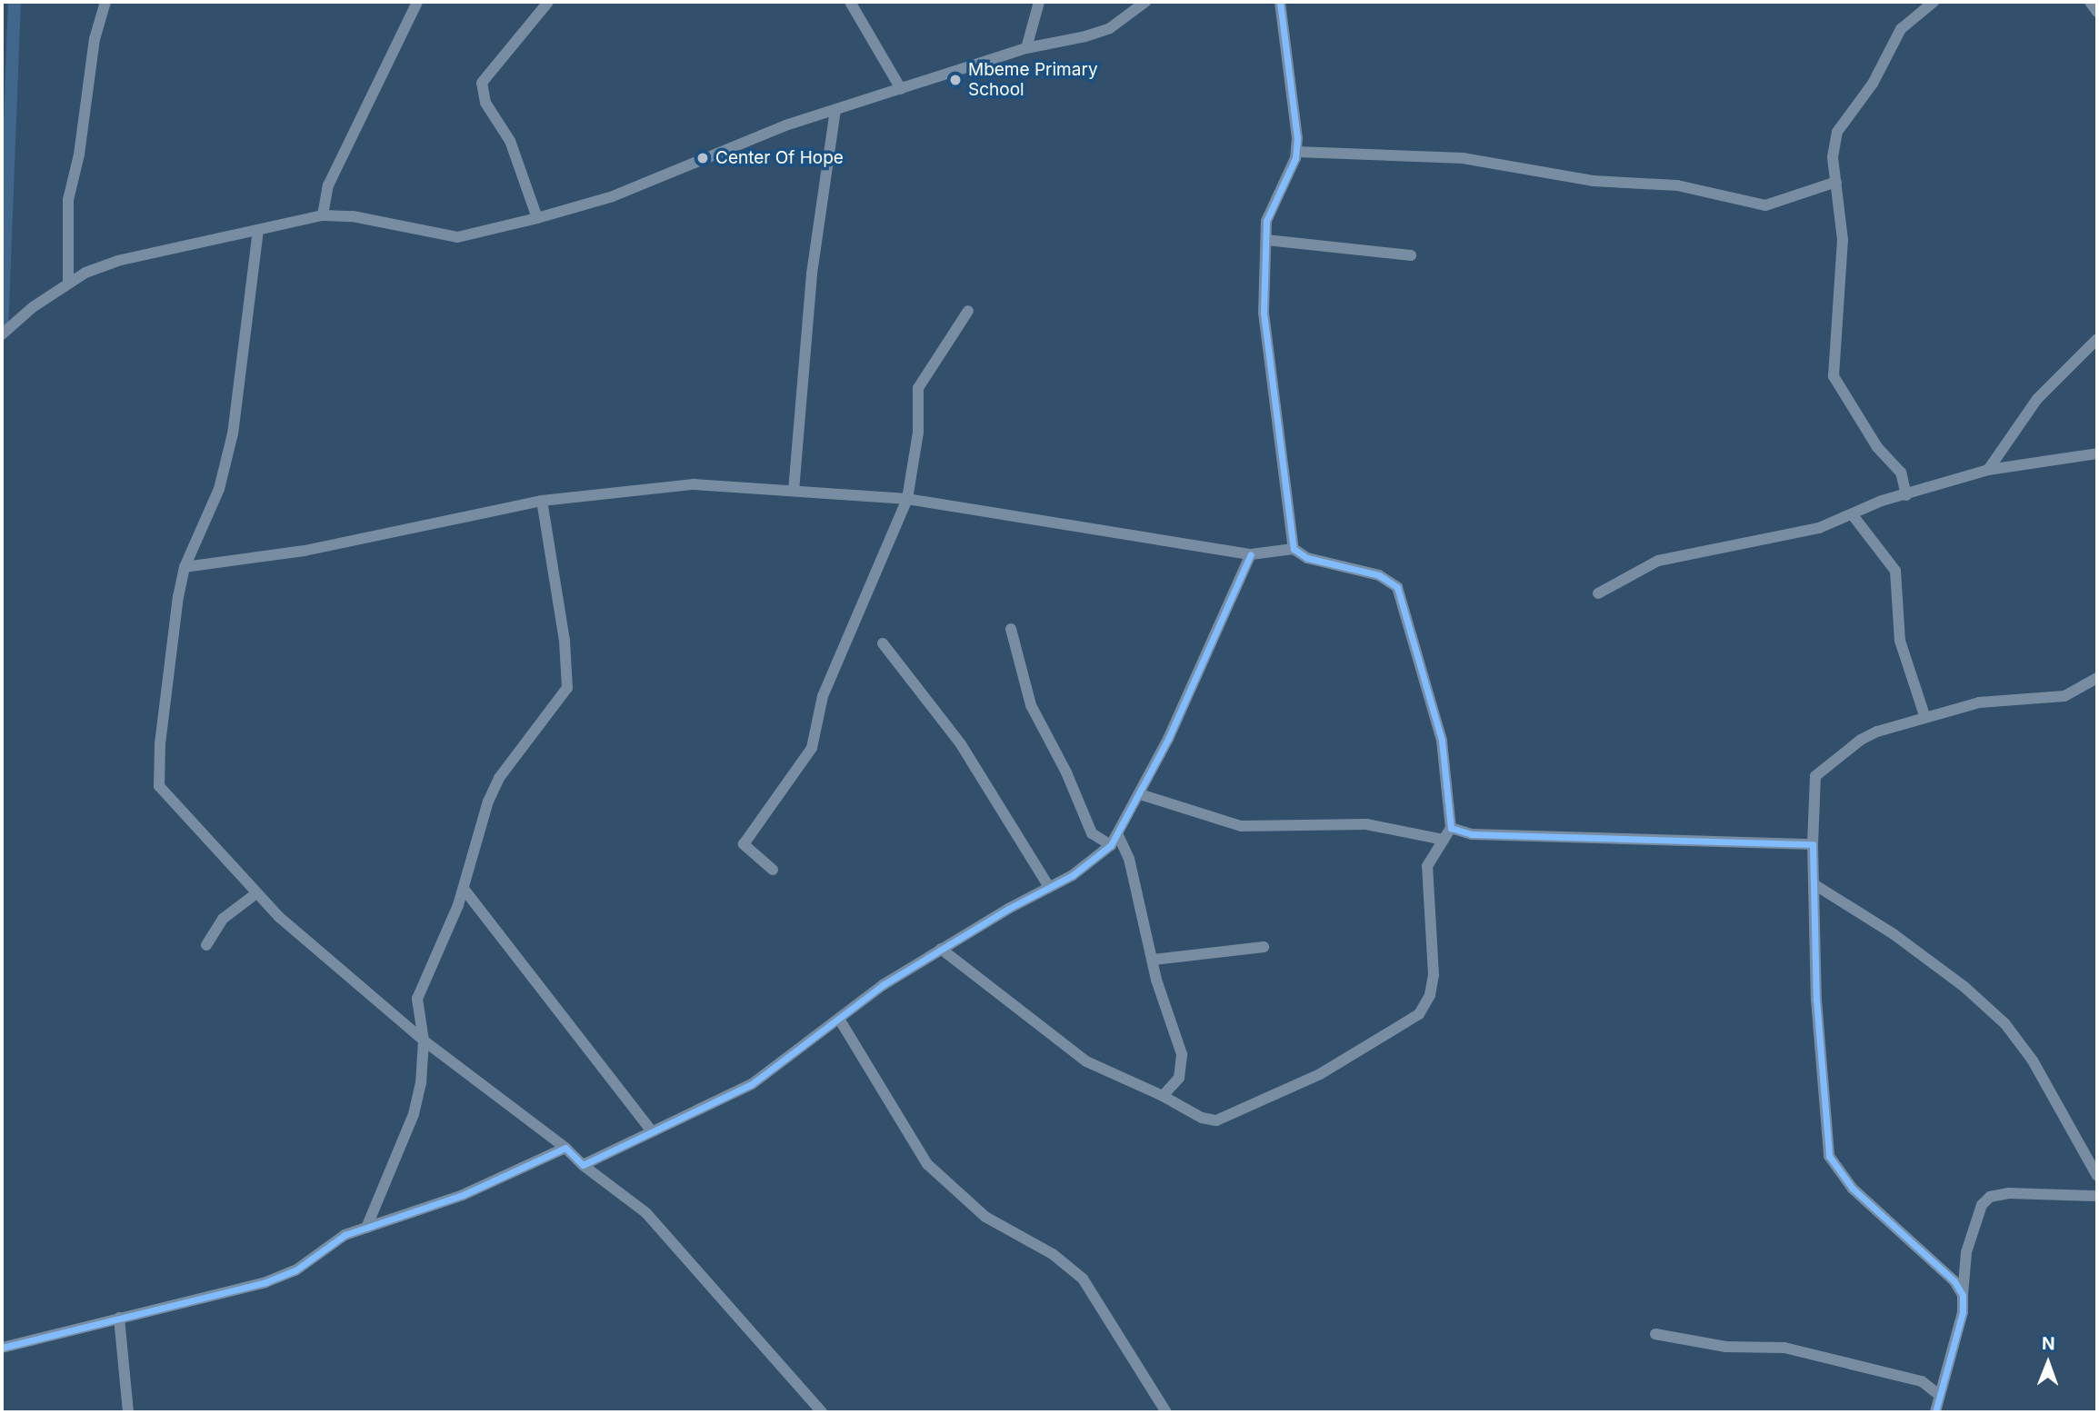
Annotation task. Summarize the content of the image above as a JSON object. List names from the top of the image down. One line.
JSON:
{"places":["Mbeme Primary School","Center Of Hope"],"north":"top"}
